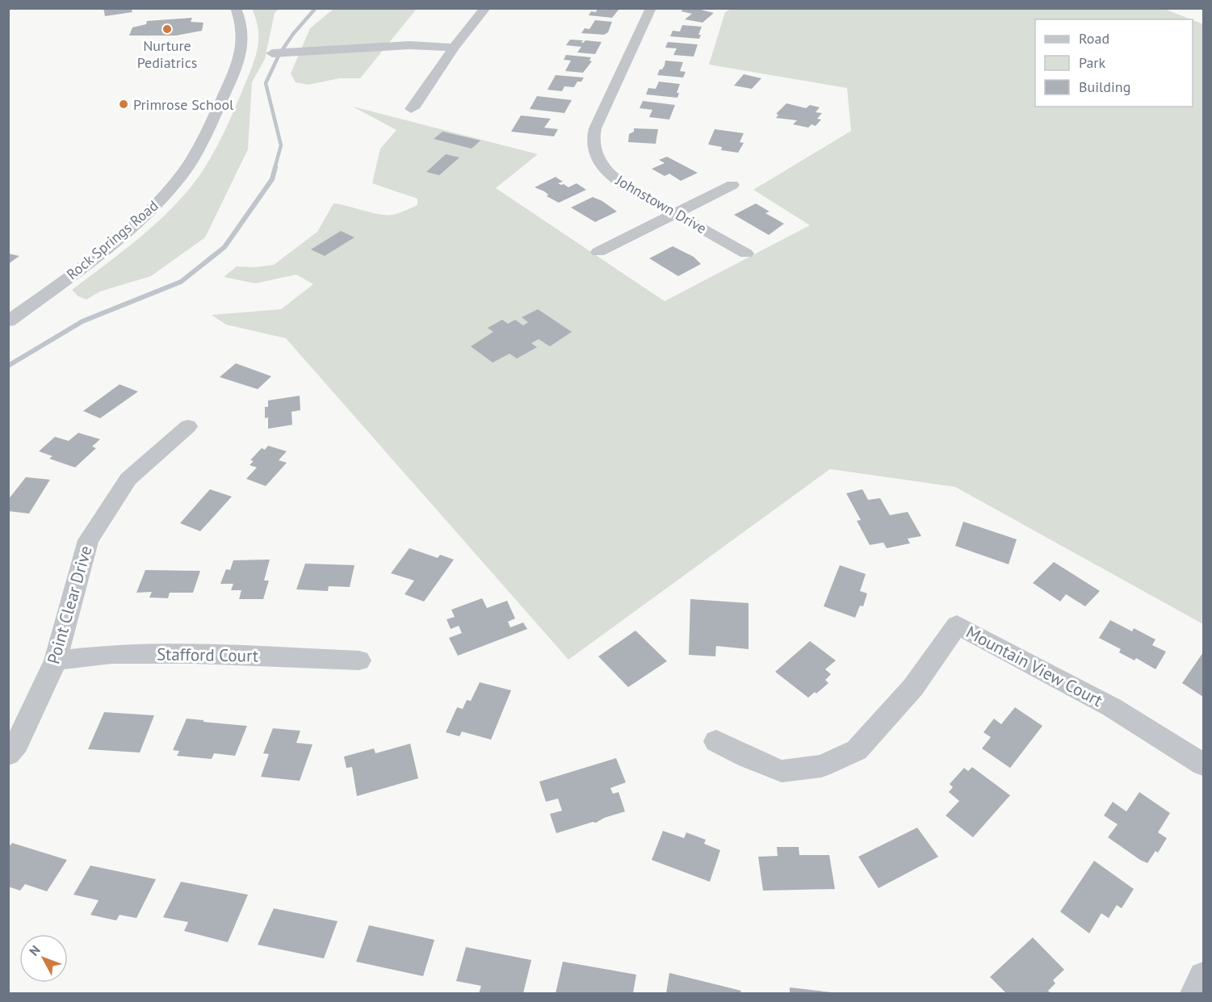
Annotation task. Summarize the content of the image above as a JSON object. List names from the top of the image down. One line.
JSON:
{"streets":{"street":["Johnstown Drive","Rock Springs Road","Point Clear Drive","Stafford Court","Mountain View Court"]},"crossings":[["Point Clear Drive","Stafford Court"]],"places":["Nurture Pediatrics","Primrose School"],"legend":["Road","Park","Building"],"north":"top left"}
